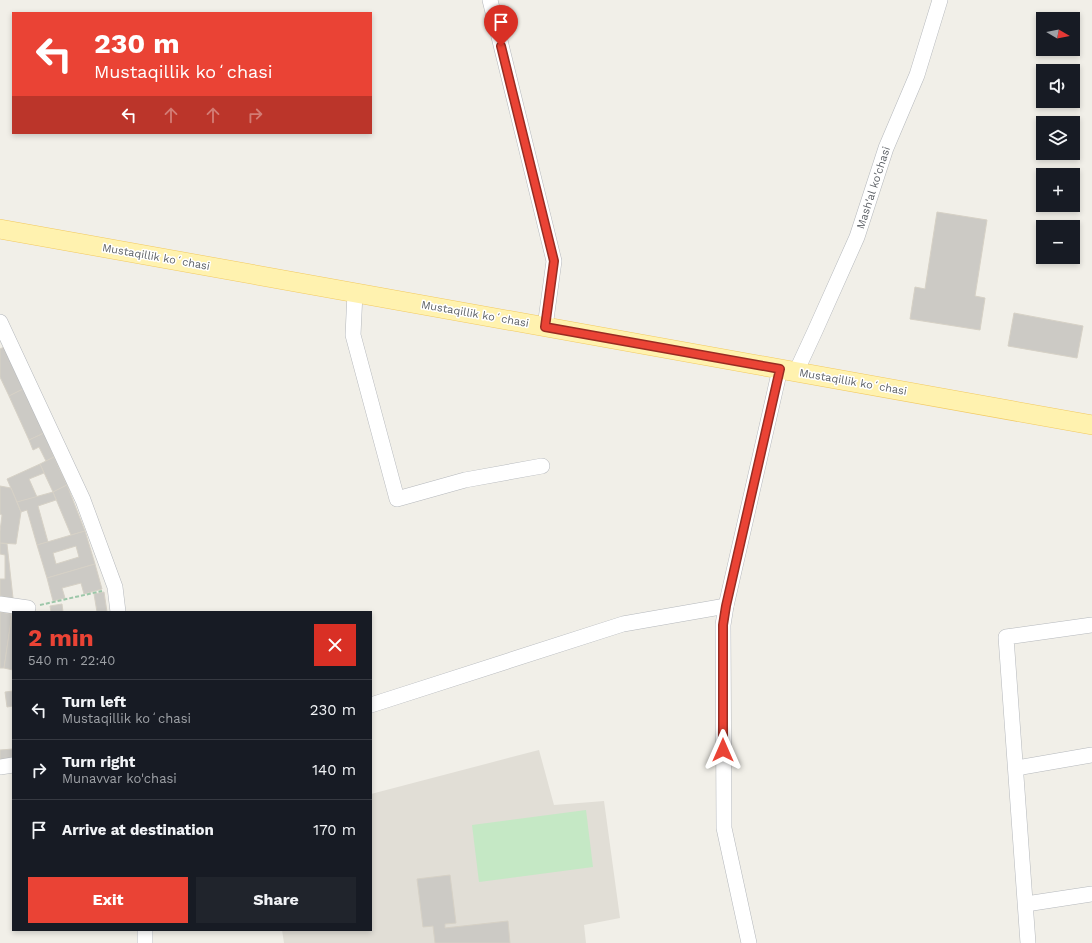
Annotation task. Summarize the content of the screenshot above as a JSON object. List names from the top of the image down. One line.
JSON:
{"streets":{"main road":["Mustaqillik koʻchasi"],"street":["Mash'al ko'chasi"]},"crossings":[["Mash'al ko'chasi","Mustaqillik koʻchasi"]],"north":"right","page":{"map_buttons":["+","−"],"turn":["230 m","Mustaqillik koʻchasi"],"heading":["2 min","540 m · 22:40"],"list":[{"name":"Turn left","note":"Mustaqillik koʻchasi","value":"230 m"},{"name":"Turn right","note":"Munavvar ko'chasi","value":"140 m"},{"name":"Arrive at destination","value":"170 m"}],"buttons":["Exit","Share"]}}
